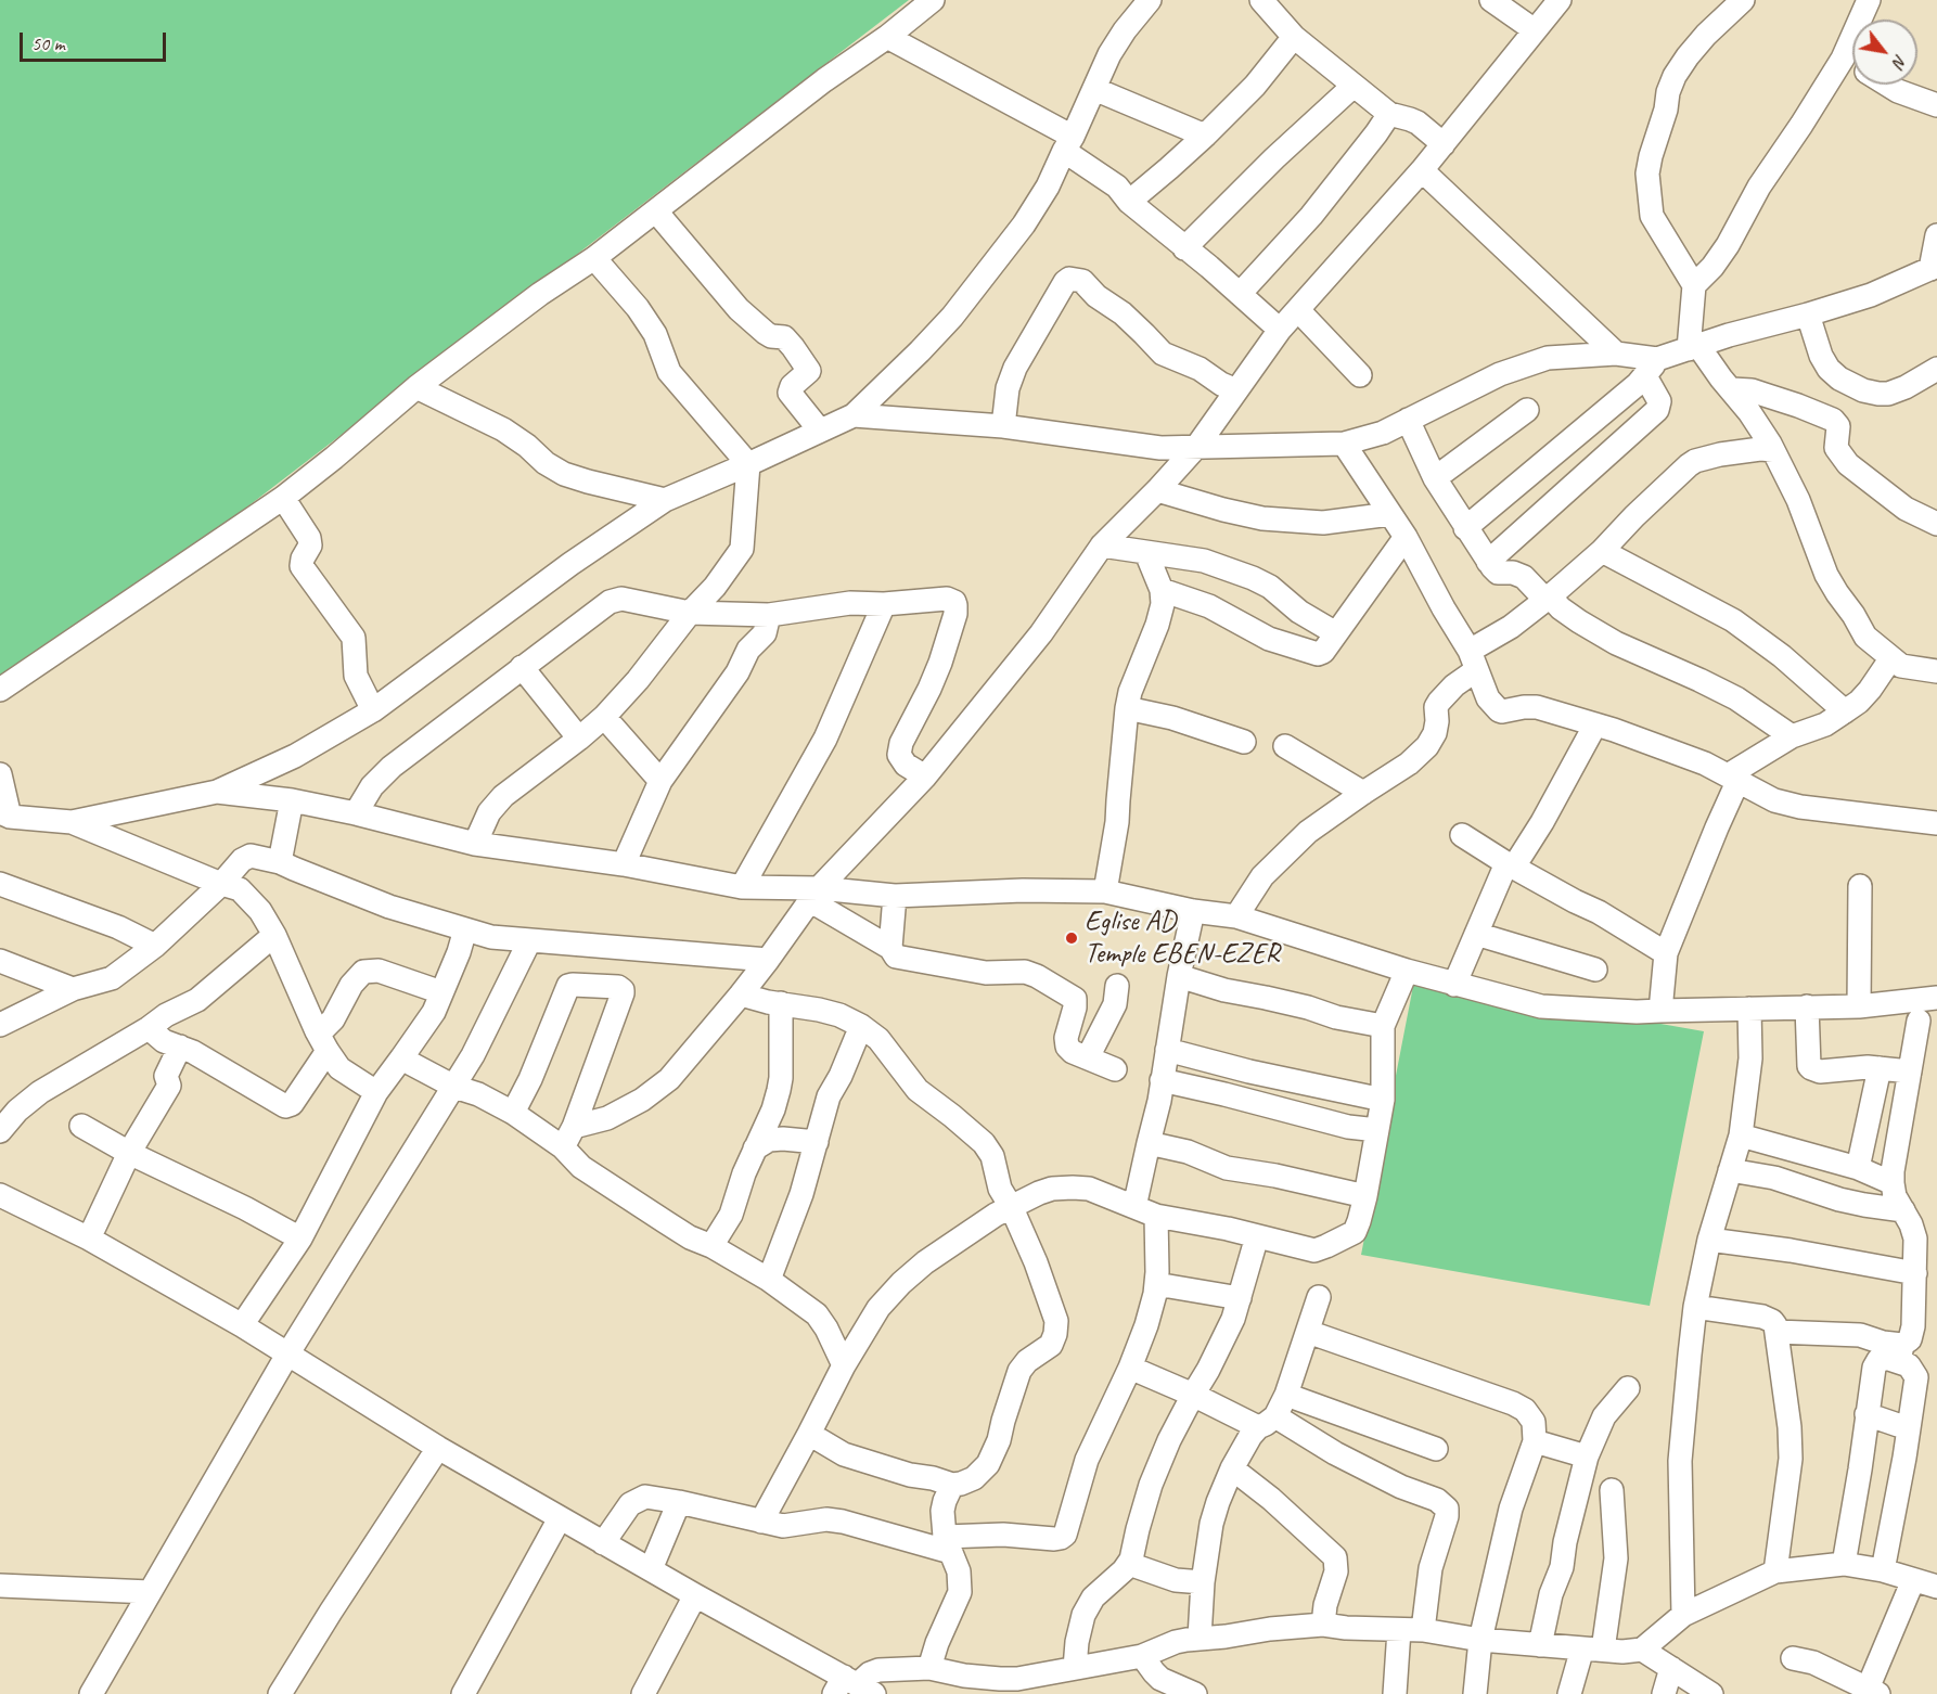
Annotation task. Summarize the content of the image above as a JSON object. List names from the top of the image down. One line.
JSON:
{"places":["Eglise AD Temple EBEN-EZER"],"scale_bar":"50 m","north":"bottom right"}
